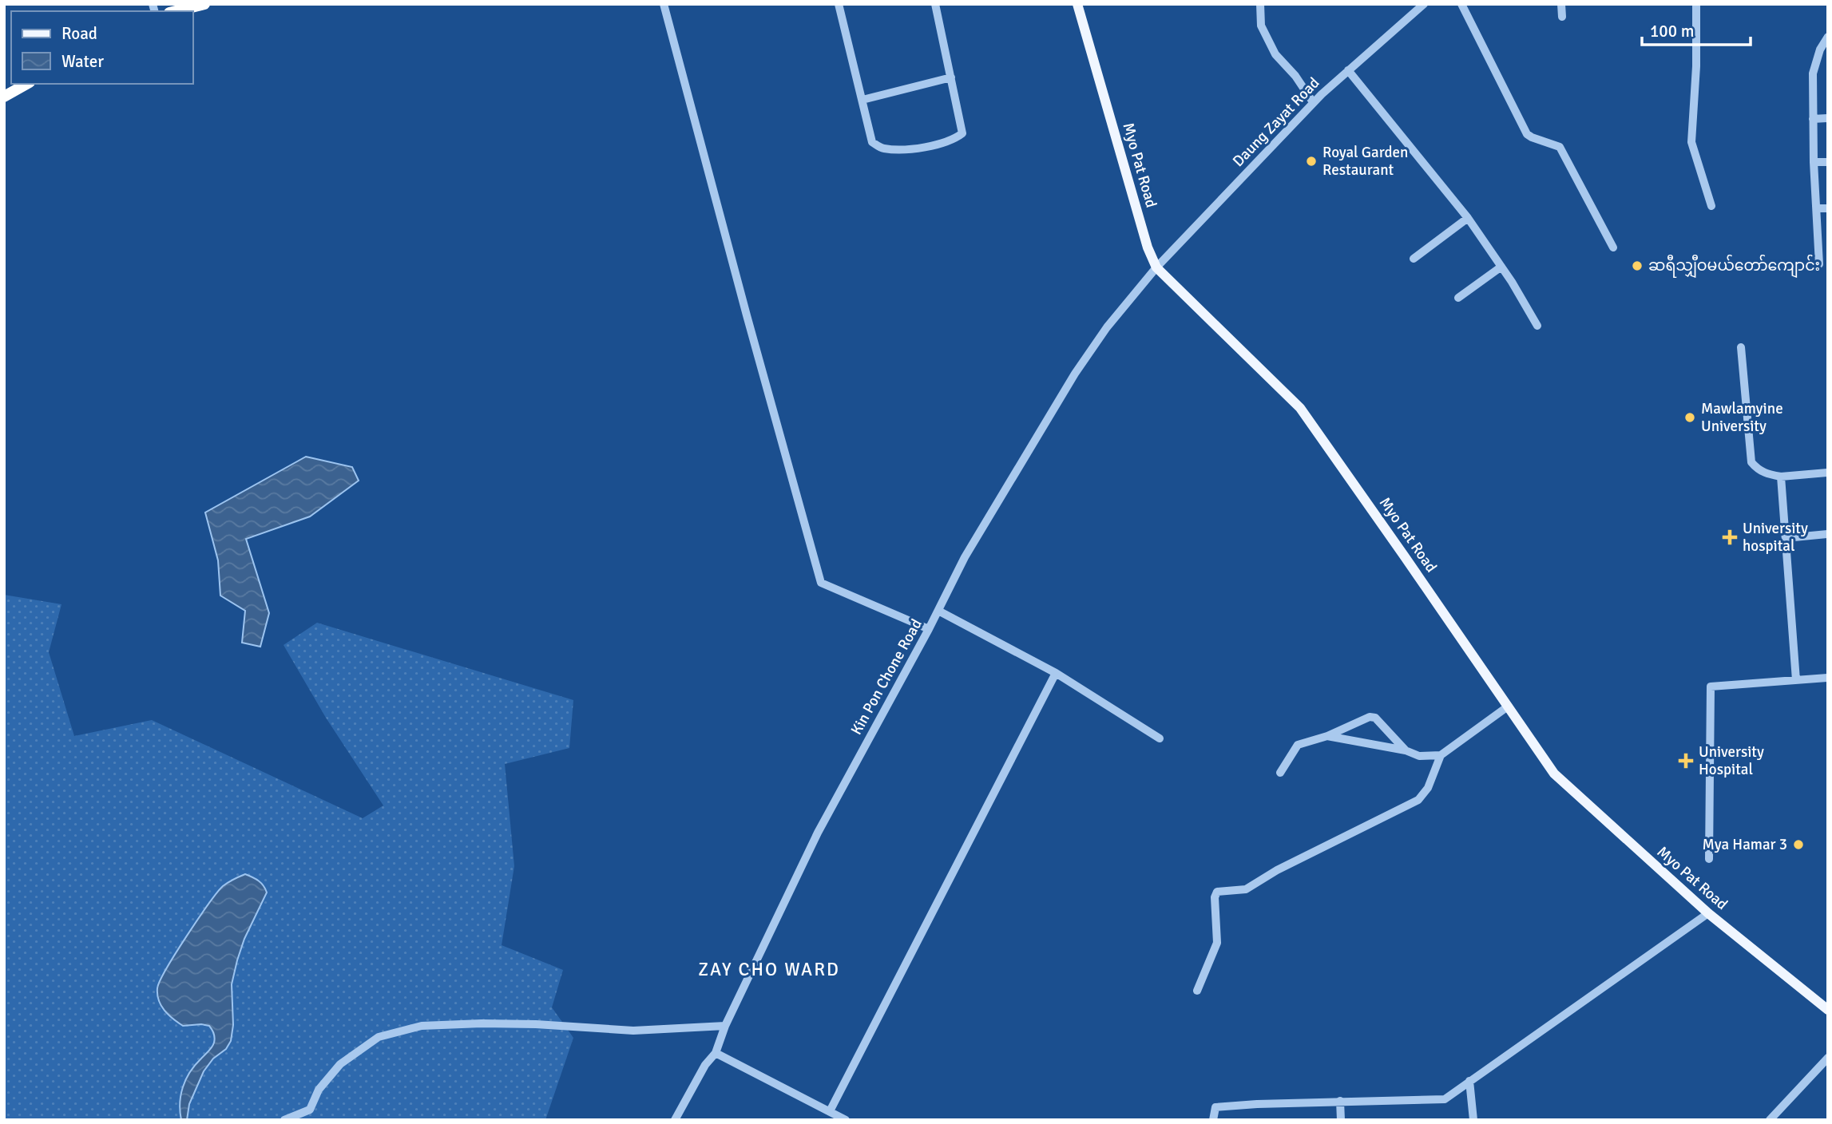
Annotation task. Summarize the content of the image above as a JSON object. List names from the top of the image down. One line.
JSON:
{"streets":{"main road":["Myo Pat Road"],"street":["Daung Zayat Road","Kin Pon Chone Road"]},"crossings":[["Daung Zayat Road","Myo Pat Road"],["Daung Zayat Road","Kin Pon Chone Road"],["Myo Pat Road","Kin Pon Chone Road"]],"districts":["ZAY CHO WARD"],"places":{"other":["Royal Garden Restaurant","ဆရီသျှီဝမယ်တော်ကျောင်း","Mawlamyine University","Mya Hamar 3"],"health":["University hospital","University Hospital"]},"legend":["Road","Water"],"scale_bar":"100 m"}
